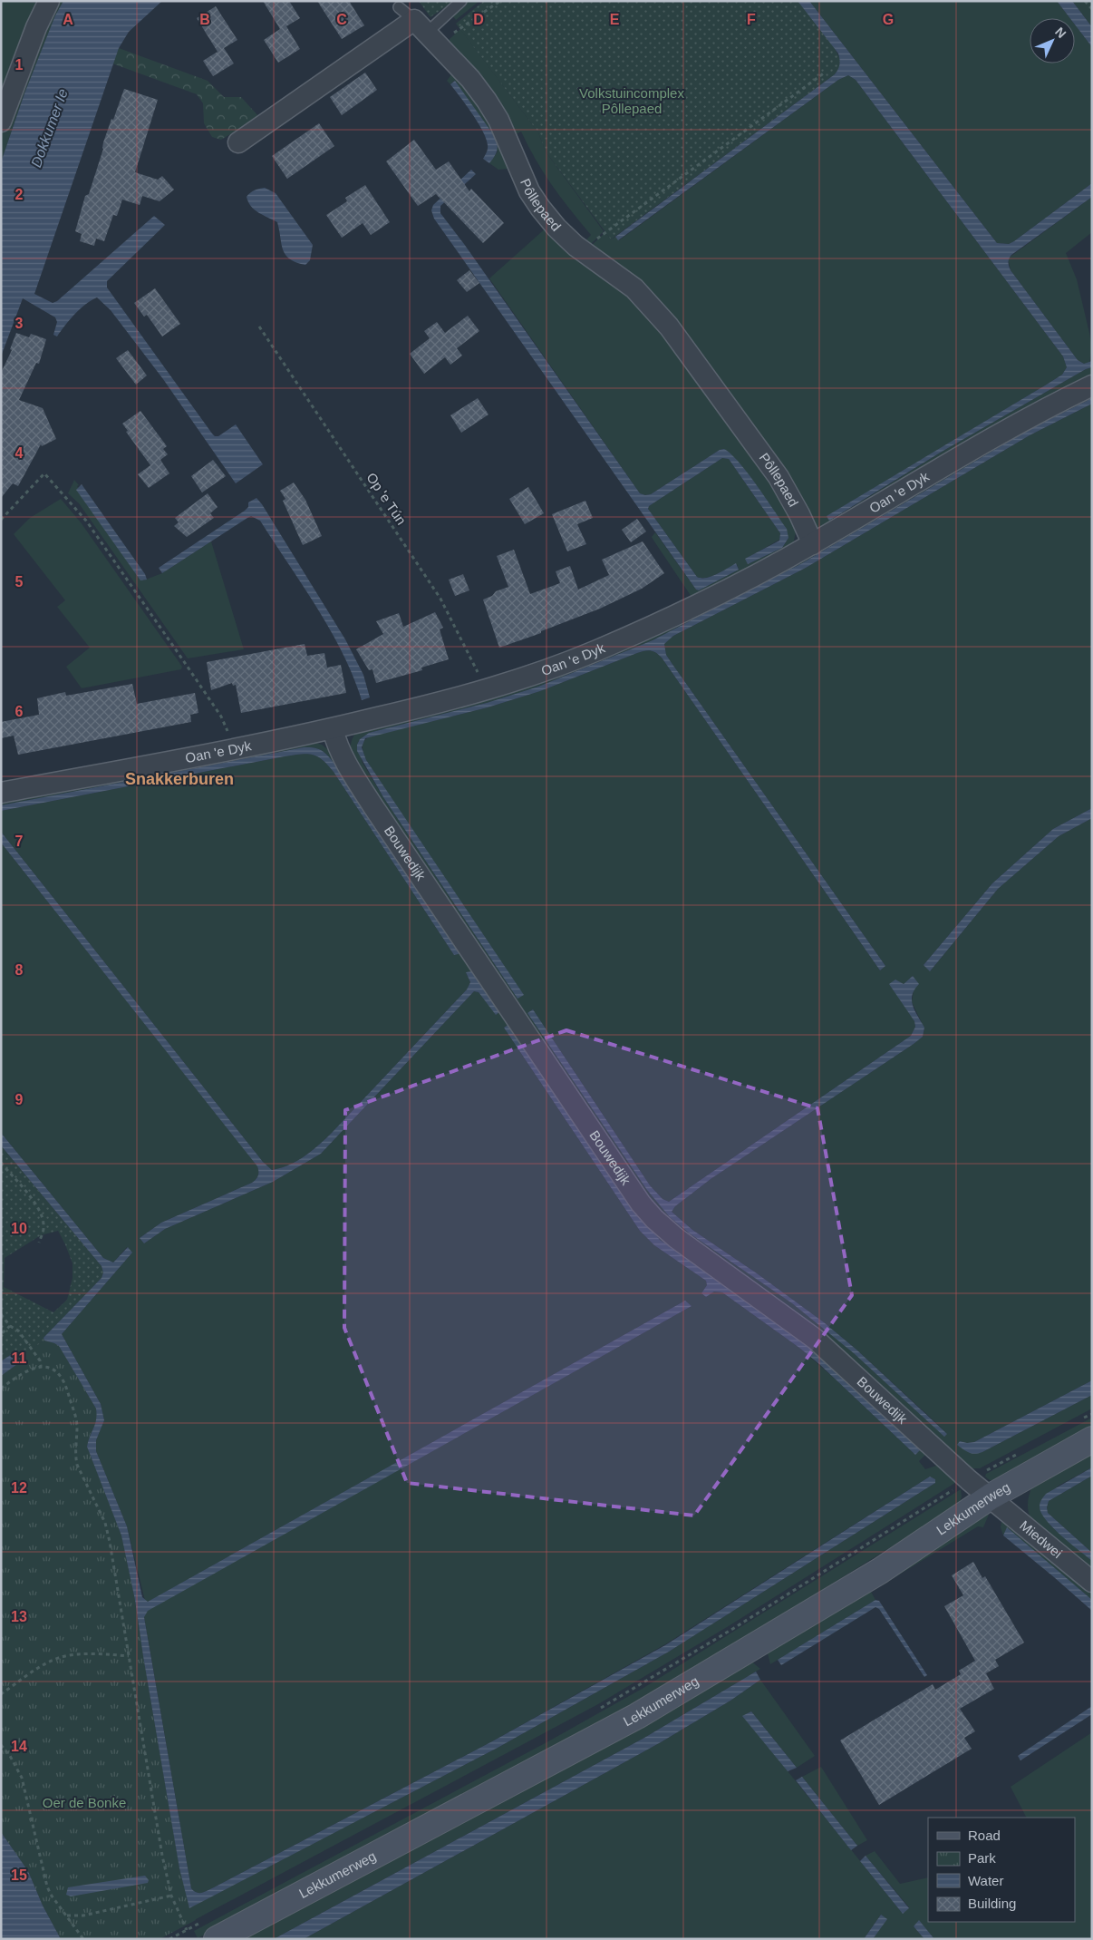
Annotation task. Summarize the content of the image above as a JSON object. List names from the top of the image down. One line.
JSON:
{"streets":{"main road":["Lekkumerweg"],"street":["Pôllepaed","Oan 'e Dyk","Bouwedijk","Miedwei"],"path":["Op 'e Tún"]},"crossings":[["Pôllepaed","Oan 'e Dyk"],["Oan 'e Dyk","Op 'e Tún"],["Oan 'e Dyk","Bouwedijk"],["Bouwedijk","Lekkumerweg"],["Bouwedijk","Miedwei"],["Lekkumerweg","Miedwei"]],"districts":["Snakkerburen"],"water":["Dokkumer Ie"],"parks":["Volkstuincomplex Pôllepaed","Oer de Bonke"],"legend":["Road","Park","Water","Building"],"north":"top right","grid":{"columns":["A","B","C","D","E","F","G"],"rows":["1","2","3","4","5","6","7","8","9","10","11","12","13","14","15"]}}
